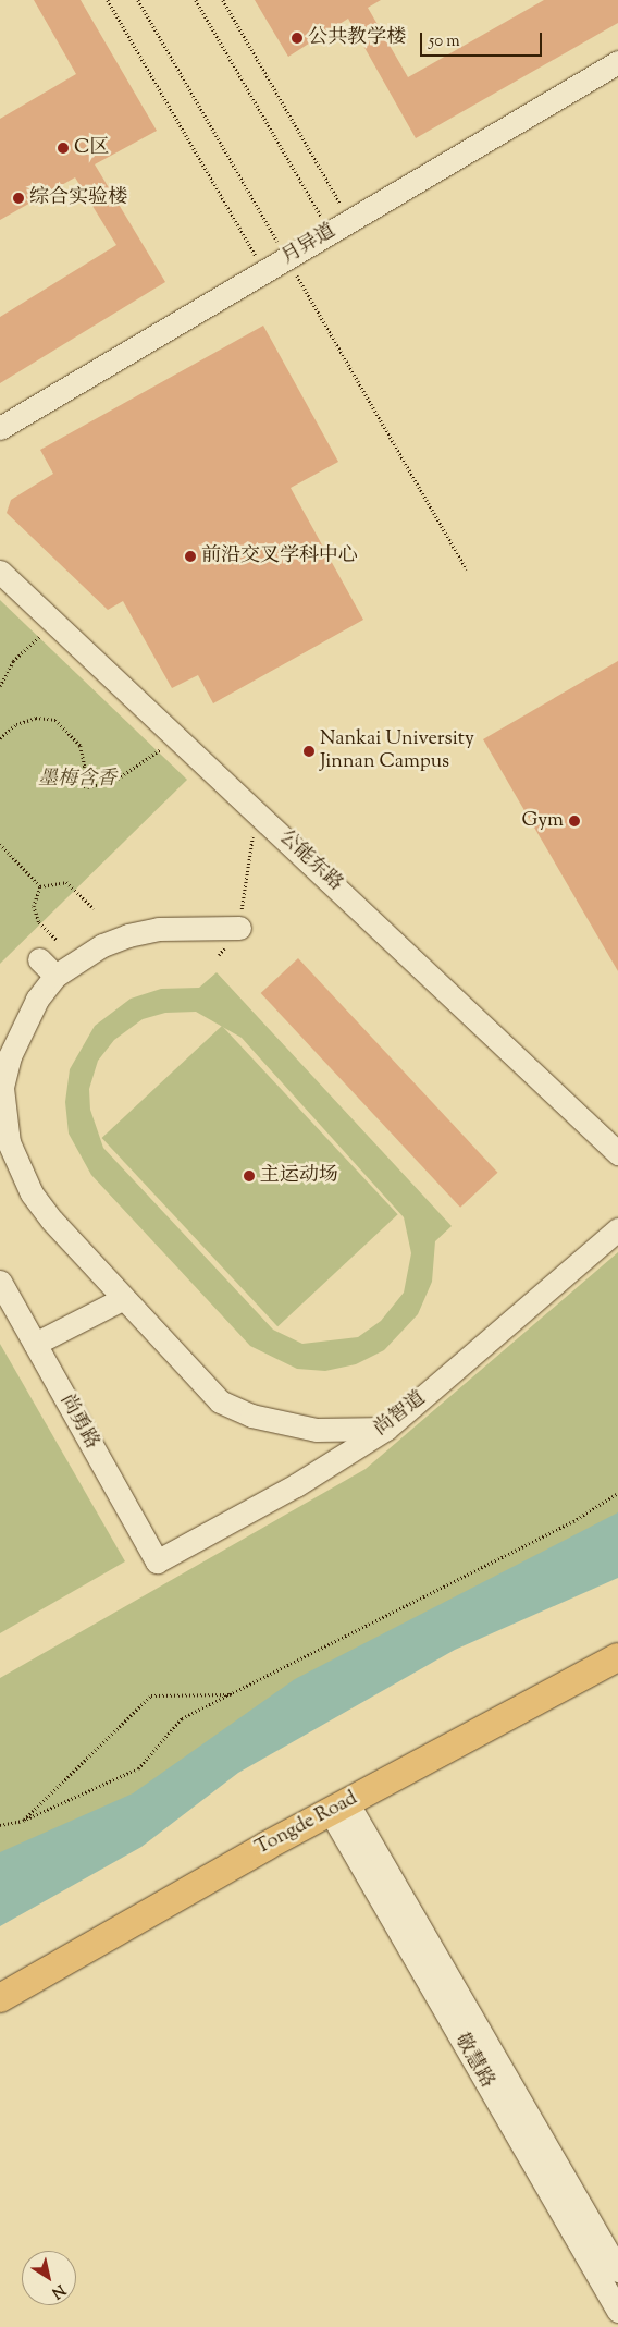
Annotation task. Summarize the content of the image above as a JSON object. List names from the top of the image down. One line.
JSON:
{"streets":{"main road":["Tongde Road"],"street":["月异道","公能东路","尚智道","尚勇路","敬慧路"]},"crossings":[["尚智道","尚勇路"],["Tongde Road","敬慧路"]],"parks":["墨梅含香"],"places":["公共教学楼","C区","综合实验楼","前沿交叉学科中心","Nankai University Jinnan Campus","Gym","主运动场"],"scale_bar":"50 m","north":"bottom right"}
